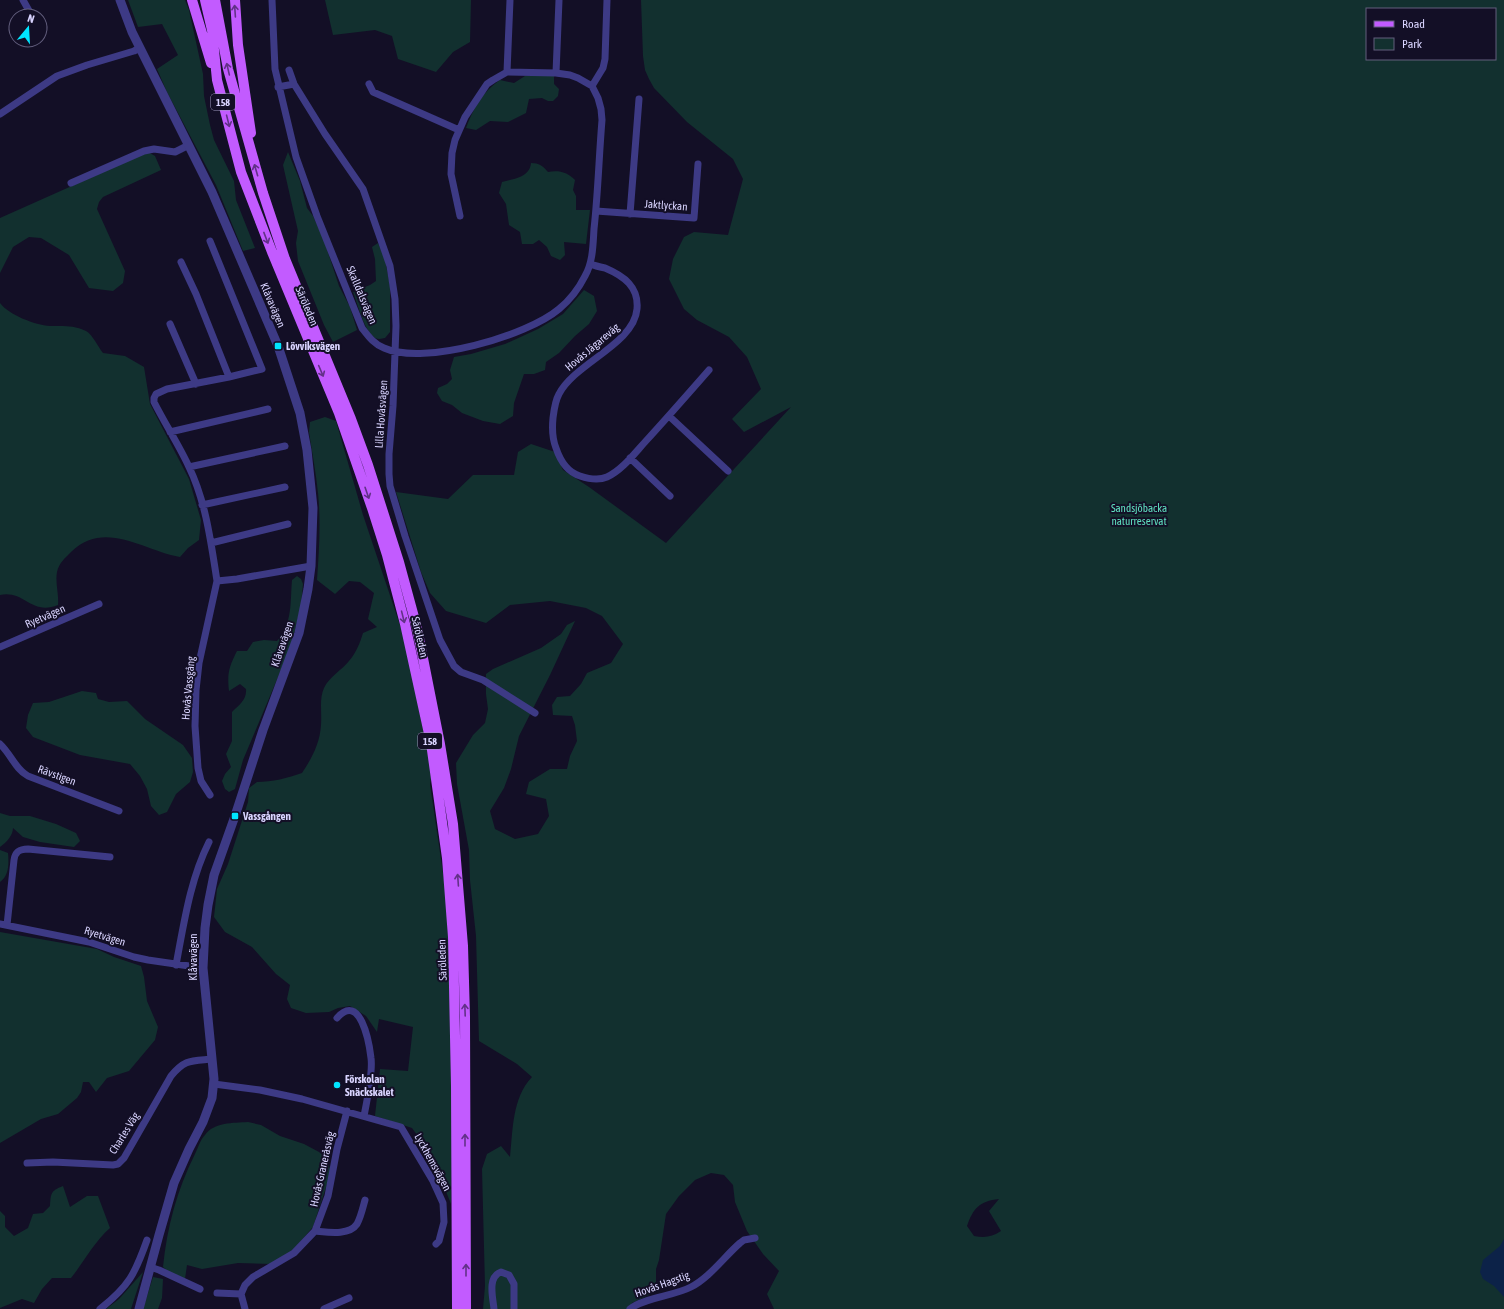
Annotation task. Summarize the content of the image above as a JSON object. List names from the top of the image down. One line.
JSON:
{"streets":{"main road":["158","Säröleden"],"street":["Jaktlyckan","Skalldalsvägen","Klåvavägen","Hovås Jägareväg","Lilla Hovåsvägen","Ryetvägen","Hovås Vassgång","Rävstigen","Charles Väg","Lyckhemsvägen","Hovås Graneråsväg","Hovås Hagstig"]},"crossings":[["158","Säröleden"],["Jaktlyckan","Skalldalsvägen"],["Skalldalsvägen","Hovås Jägareväg"],["Skalldalsvägen","Lilla Hovåsvägen"],["Klåvavägen","Ryetvägen"],["Klåvavägen","Charles Väg"],["Klåvavägen","Lyckhemsvägen"],["Lyckhemsvägen","Hovås Graneråsväg"]],"parks":["Sandsjöbacka naturreservat"],"places":{"transit":["Lövviksvägen","Vassgången"],"other":["Förskolan Snäckskalet"]},"legend":["Road","Park"],"north":"top"}
